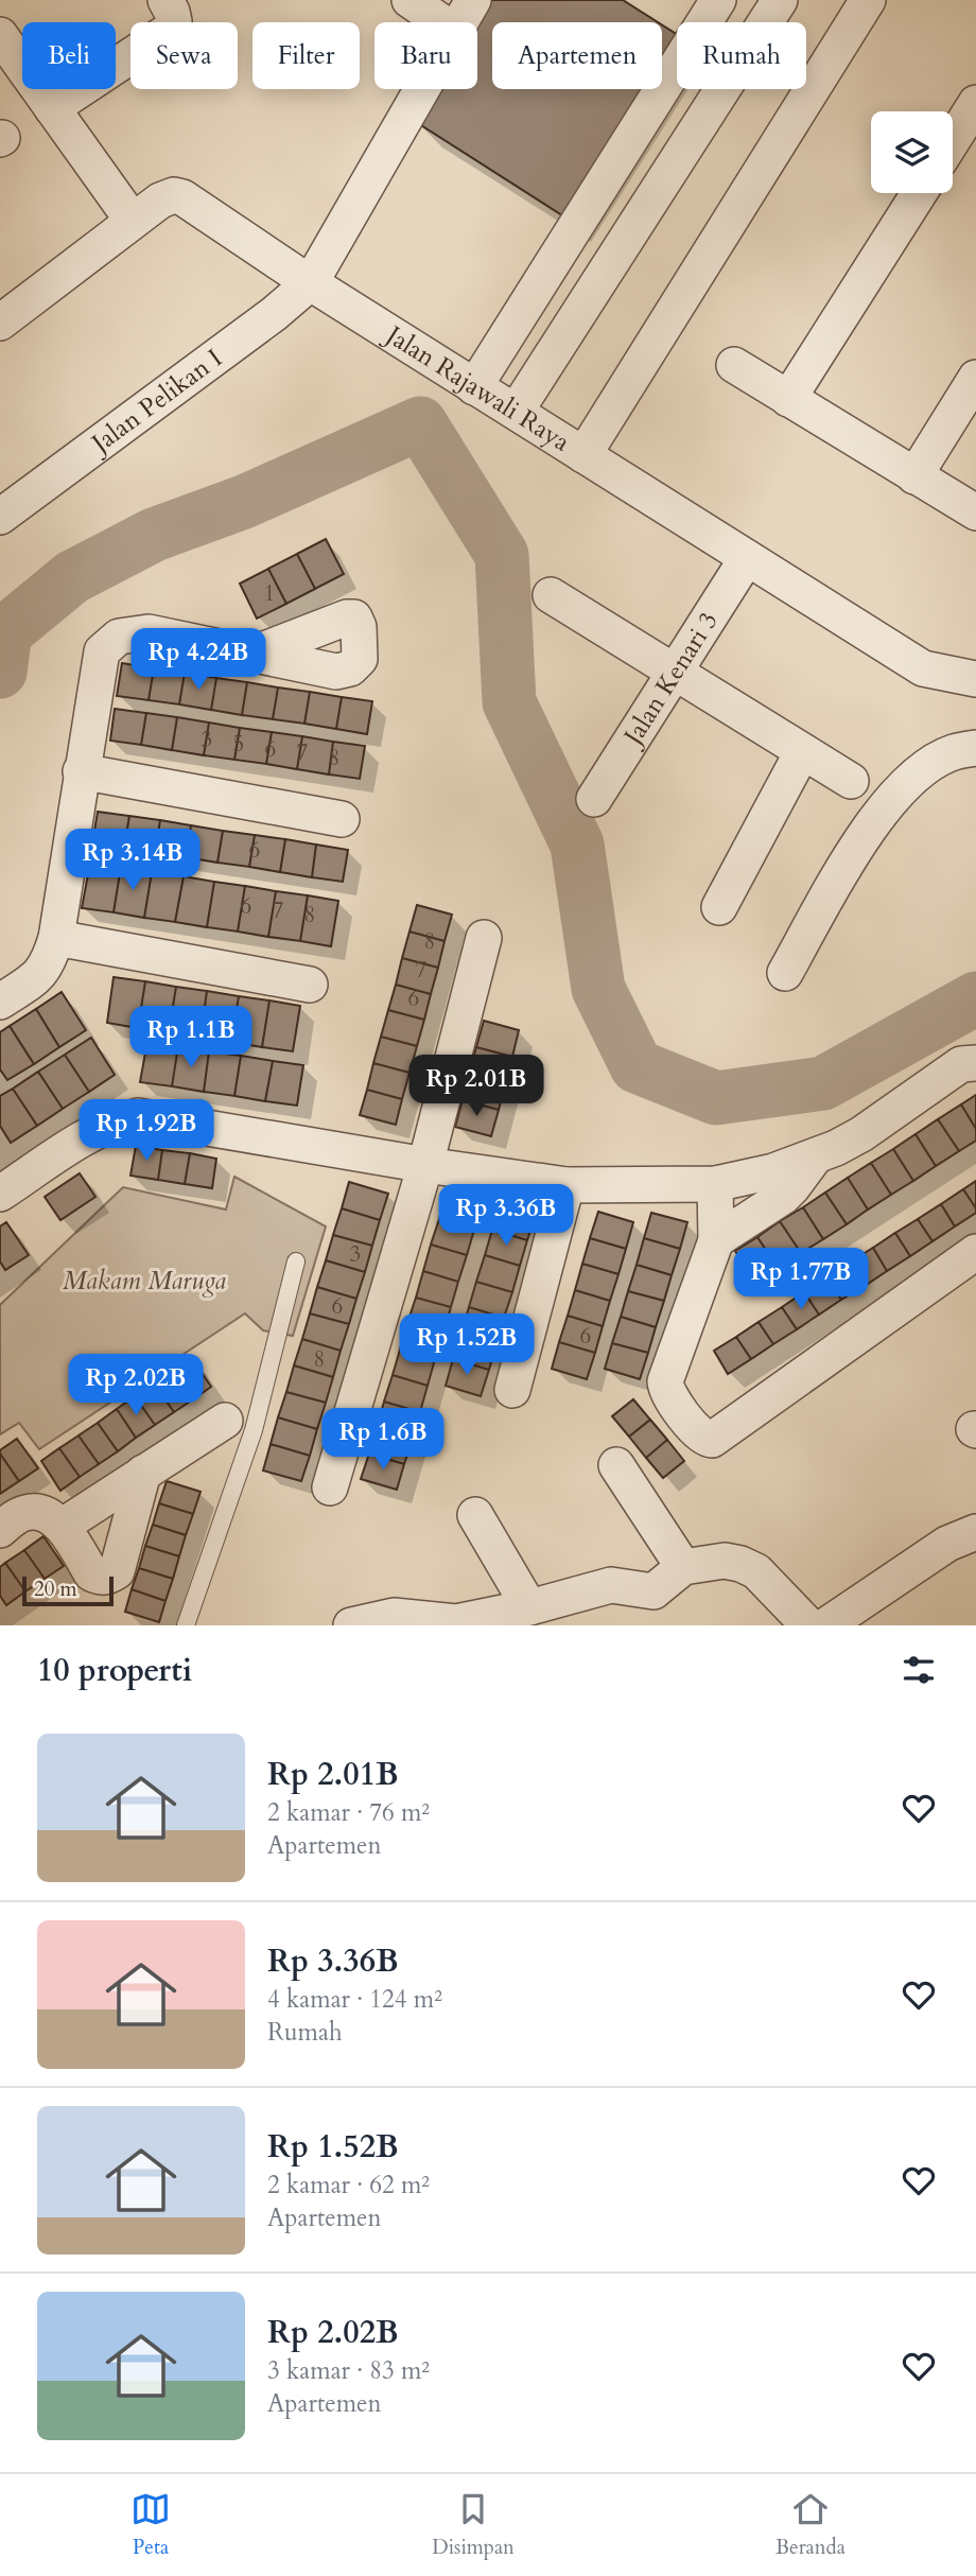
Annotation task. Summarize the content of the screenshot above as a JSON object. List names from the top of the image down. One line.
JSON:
{"streets":{"street":["Jalan Rajawali Raya","Jalan Pelikan I","Jalan Kenari 3"]},"crossings":[["Jalan Rajawali Raya","Jalan Pelikan I"],["Jalan Rajawali Raya","Jalan Kenari 3"]],"parks":["Makam Maruga"],"house_numbers":["1","3","5","6","7","8","6","6","7","8","8","7","6","3","6","6","8"],"scale_bar":"20 m","page":{"chip":["Beli","Sewa","Filter","Baru","Apartemen","Rumah"],"price":["Rp 4.24B","Rp 3.14B","Rp 1.1B","Rp 2.01B","Rp 1.92B","Rp 3.36B","Rp 1.77B","Rp 1.52B","Rp 2.02B","Rp 1.6B"],"scale":"20 m","heading":"10 properti","list":[{"name":"Rp 2.01B","note":"2 kamar · 76 m² · Apartemen"},{"name":"Rp 3.36B","note":"4 kamar · 124 m² · Rumah"},{"name":"Rp 1.52B","note":"2 kamar · 62 m² · Apartemen"},{"name":"Rp 2.02B","note":"3 kamar · 83 m² · Apartemen"}],"tabs":["Peta","Disimpan","Beranda"]}}
